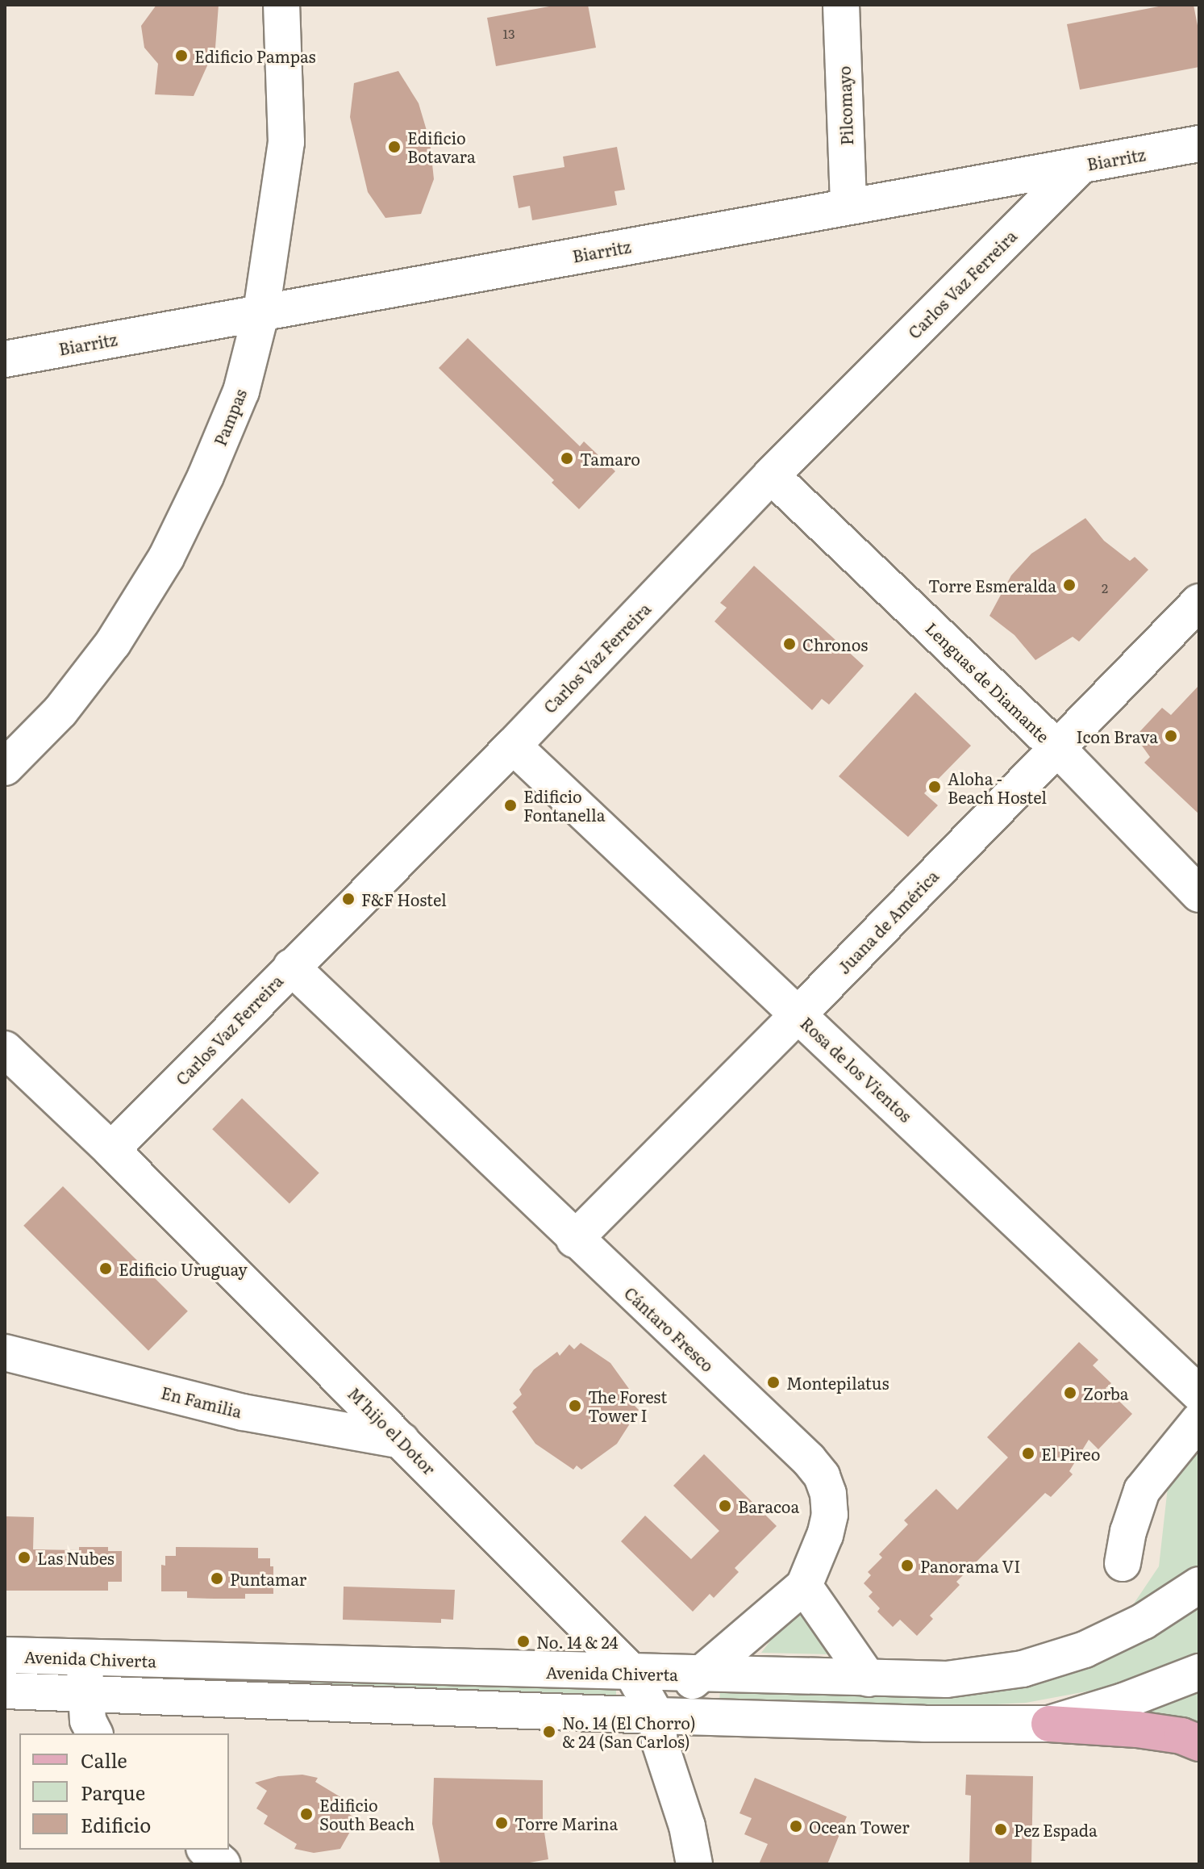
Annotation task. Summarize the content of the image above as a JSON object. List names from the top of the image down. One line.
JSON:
{"streets":{"street":["Pilcomayo","Biarritz","Carlos Vaz Ferreira","Pampas","Lenguas de Diamante","Juana de América","Rosa de los Vientos","Cántaro Fresco","En Familia","M'hijo el Dotor","Avenida Chiverta"]},"crossings":[["Pilcomayo","Biarritz"],["Biarritz","Carlos Vaz Ferreira"],["Biarritz","Pampas"],["Carlos Vaz Ferreira","Lenguas de Diamante"],["Carlos Vaz Ferreira","Rosa de los Vientos"],["Carlos Vaz Ferreira","Cántaro Fresco"],["Carlos Vaz Ferreira","M'hijo el Dotor"],["Lenguas de Diamante","Juana de América"],["Juana de América","Rosa de los Vientos"],["Juana de América","Cántaro Fresco"],["Cántaro Fresco","M'hijo el Dotor"],["Cántaro Fresco","Avenida Chiverta"],["En Familia","M'hijo el Dotor"],["M'hijo el Dotor","Avenida Chiverta"]],"places":["Edificio Pampas","Edificio Botavara","Tamaro","Torre Esmeralda","Chronos","Icon Brava","Aloha - Beach Hostel","Edificio Fontanella","F&F Hostel","Edificio Uruguay","Montepilatus","Zorba","The Forest Tower I","El Pireo","Baracoa","Las Nubes","Panorama VI","Puntamar","No. 14 & 24","No. 14 (El Chorro) & 24 (San Carlos)","Edificio South Beach","Torre Marina","Ocean Tower","Pez Espada"],"house_numbers":["13","2"],"legend":["Calle","Parque","Edificio"]}
